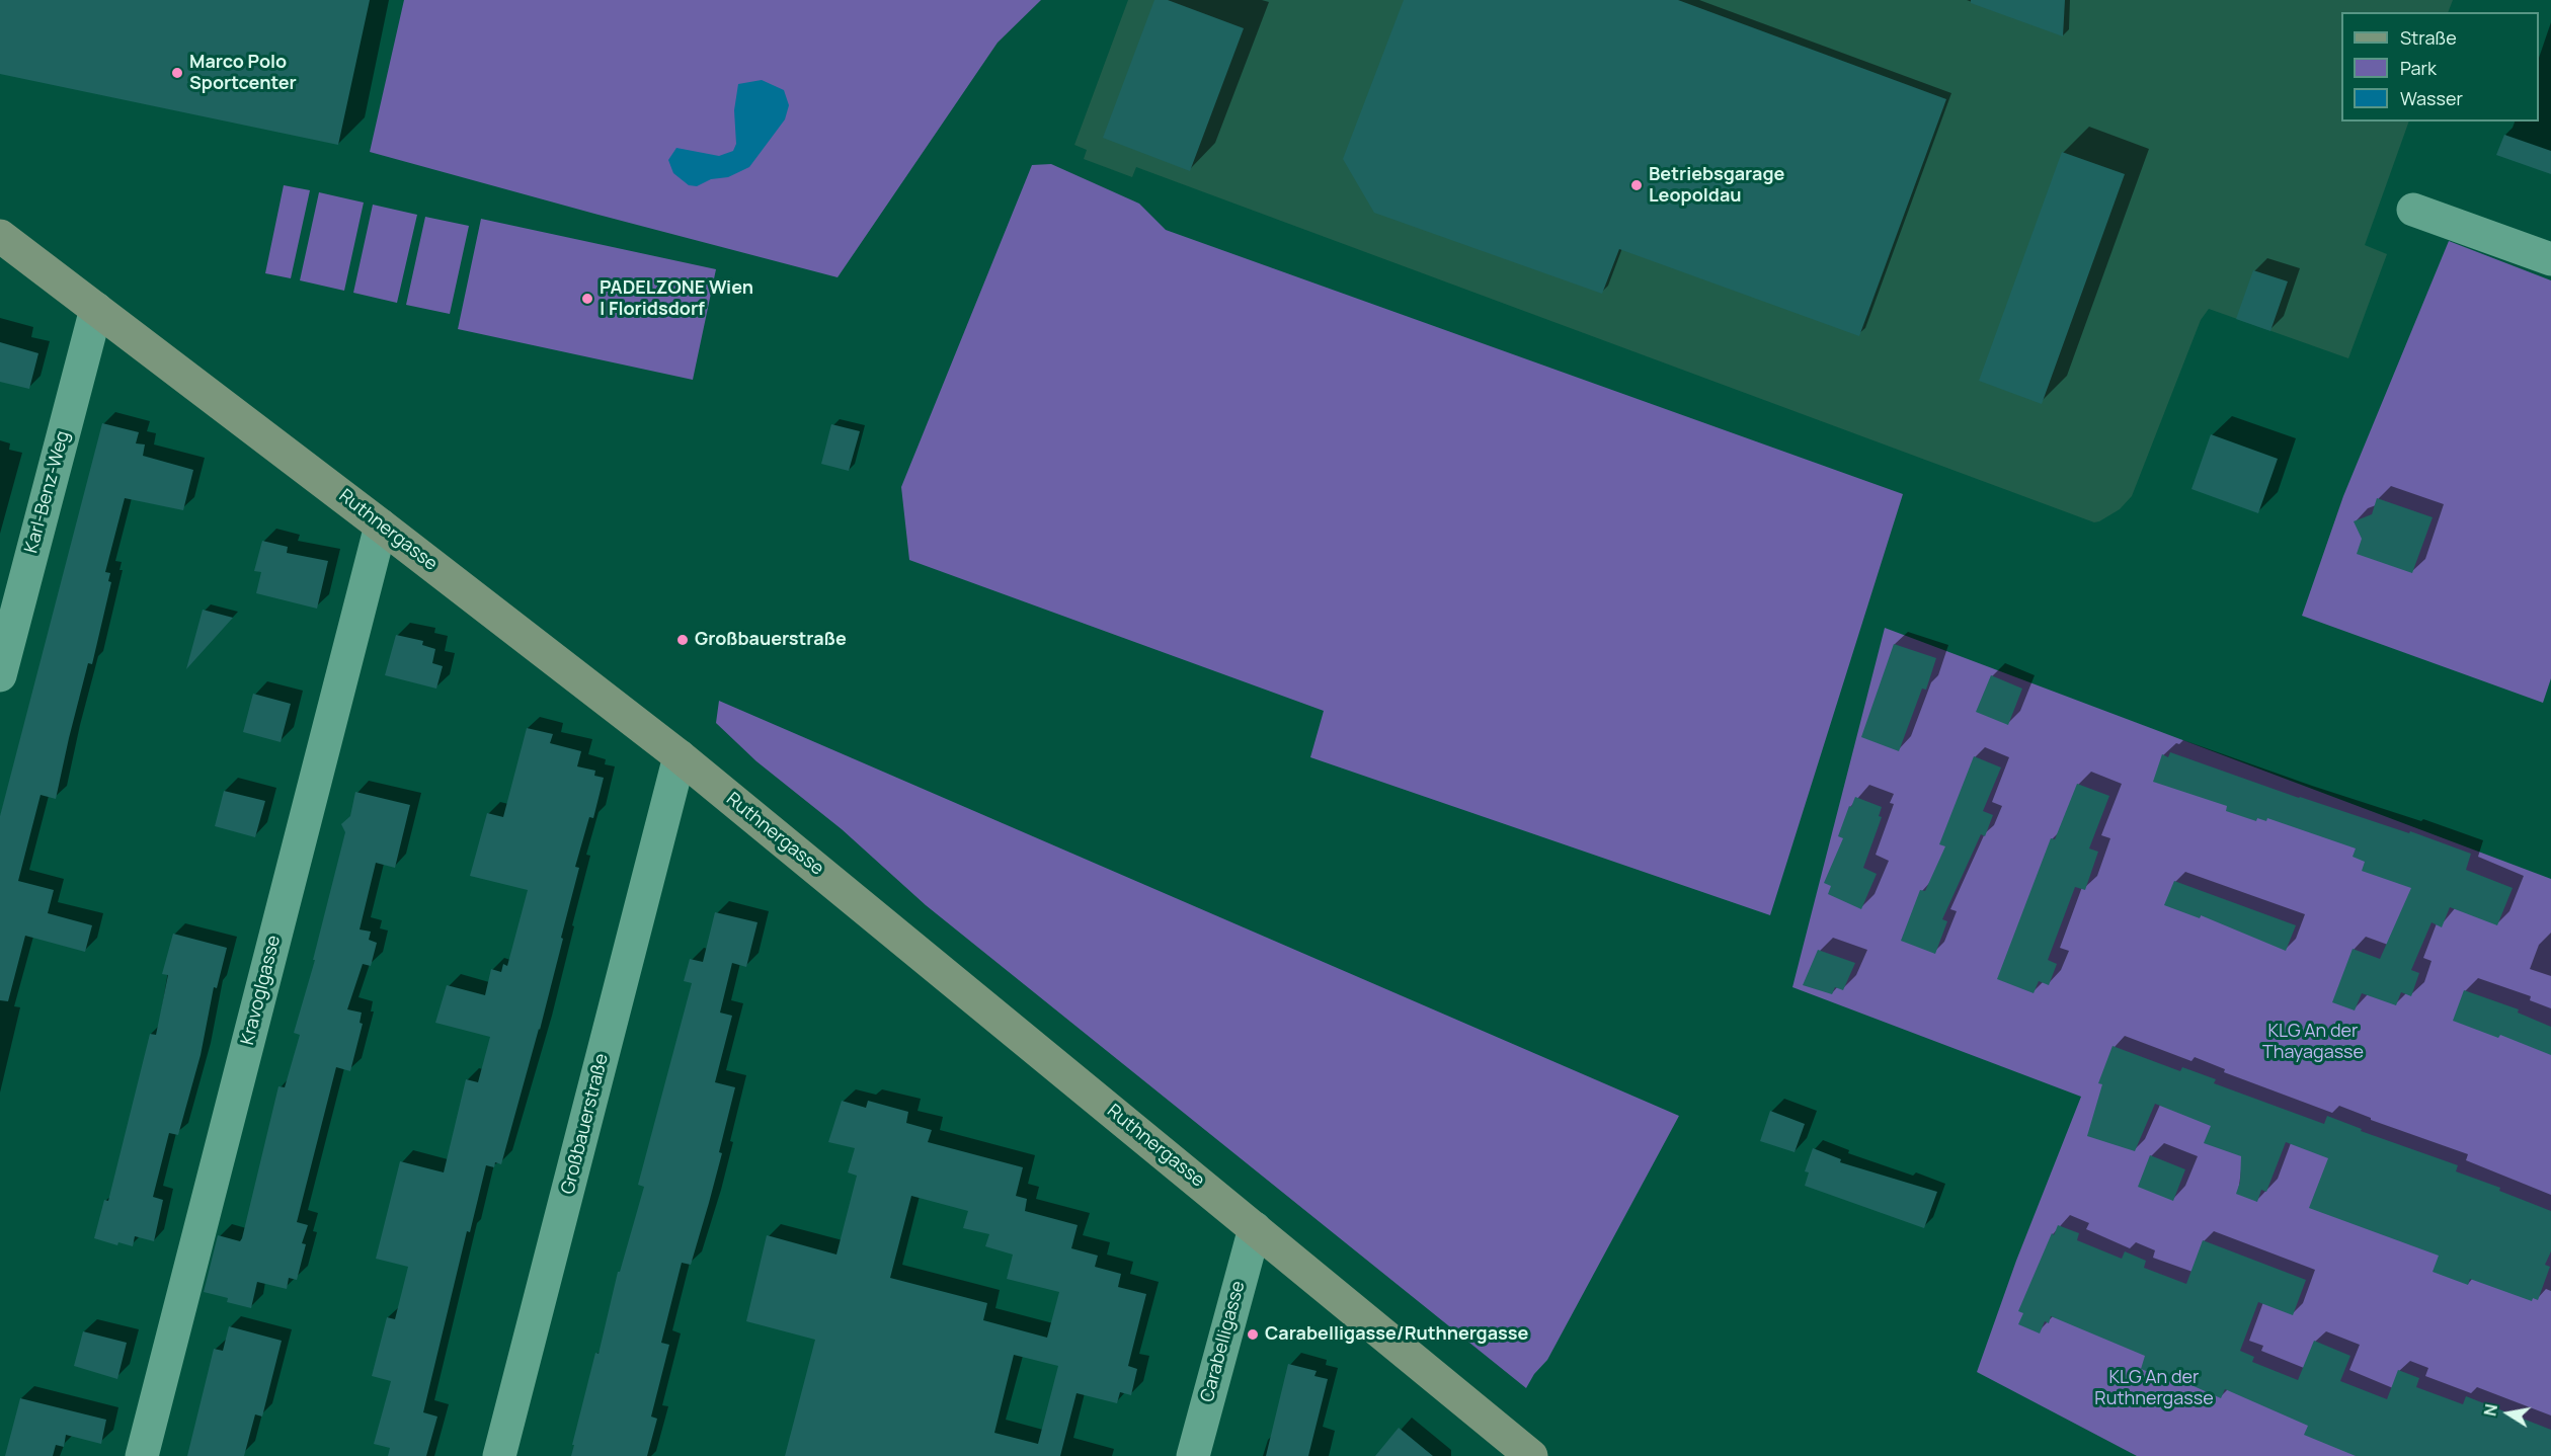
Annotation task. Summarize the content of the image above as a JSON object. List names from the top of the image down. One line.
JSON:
{"streets":{"street":["Karl-Benz-Weg","Ruthnergasse","Kravoglgasse","Großbauerstraße","Carabelligasse"]},"crossings":[["Karl-Benz-Weg","Ruthnergasse"],["Ruthnergasse","Kravoglgasse"],["Ruthnergasse","Großbauerstraße"],["Ruthnergasse","Carabelligasse"]],"parks":["KLG An der Thayagasse","KLG An der Ruthnergasse"],"places":["Marco Polo Sportcenter","Betriebsgarage Leopoldau","PADELZONE Wien | Floridsdorf","Großbauerstraße","Carabelligasse/Ruthnergasse"],"legend":["Straße","Park","Wasser"],"north":"left"}
